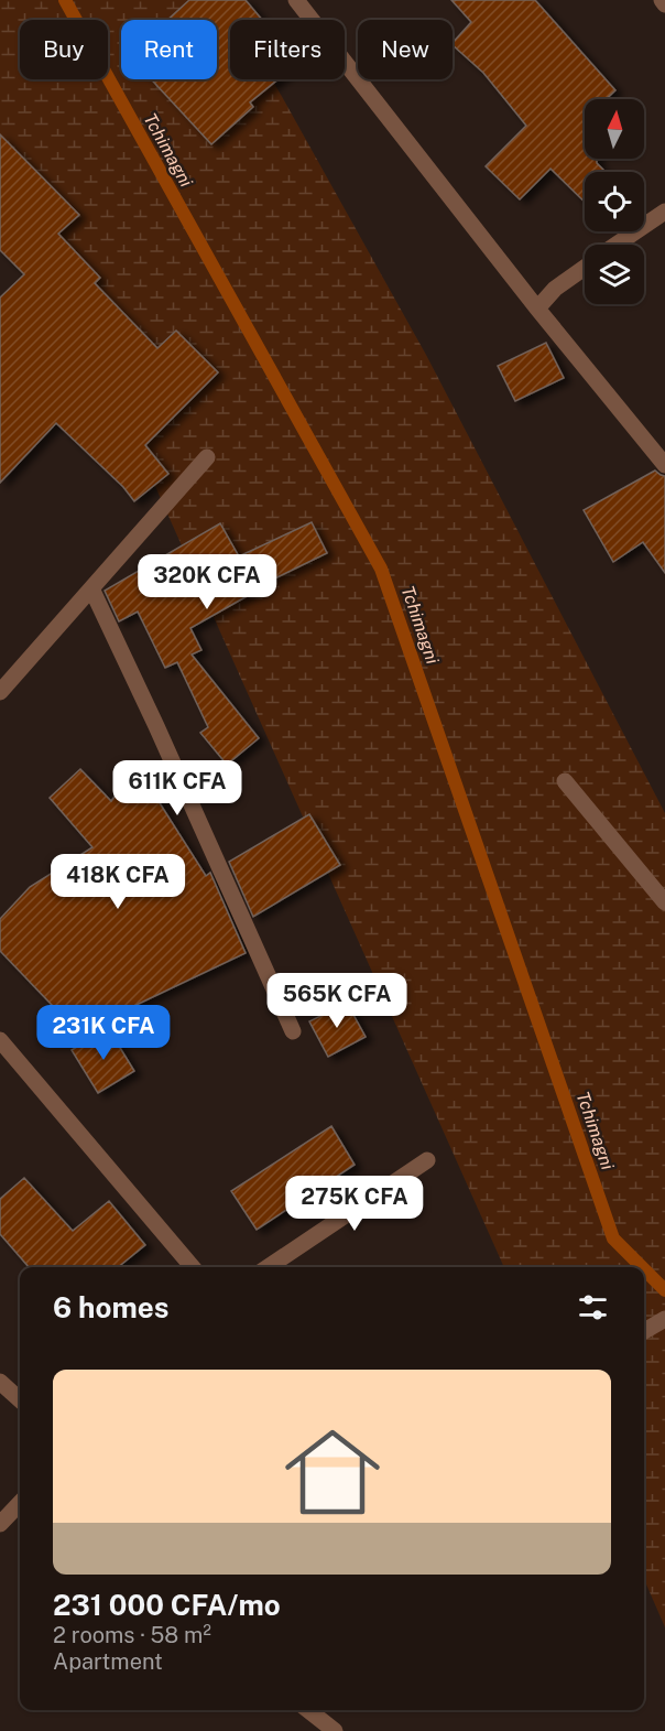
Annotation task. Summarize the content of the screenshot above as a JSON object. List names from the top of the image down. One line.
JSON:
{"water":["Tchimagni"],"north":"top","page":{"chip":["Buy","Rent","Filters","New"],"price":["320K CFA","611K CFA","418K CFA","565K CFA","231K CFA","275K CFA"],"heading":"6 homes","list":[{"name":"231 000 CFA/mo","note":"2 rooms · 58 m² · Apartment"}]}}
